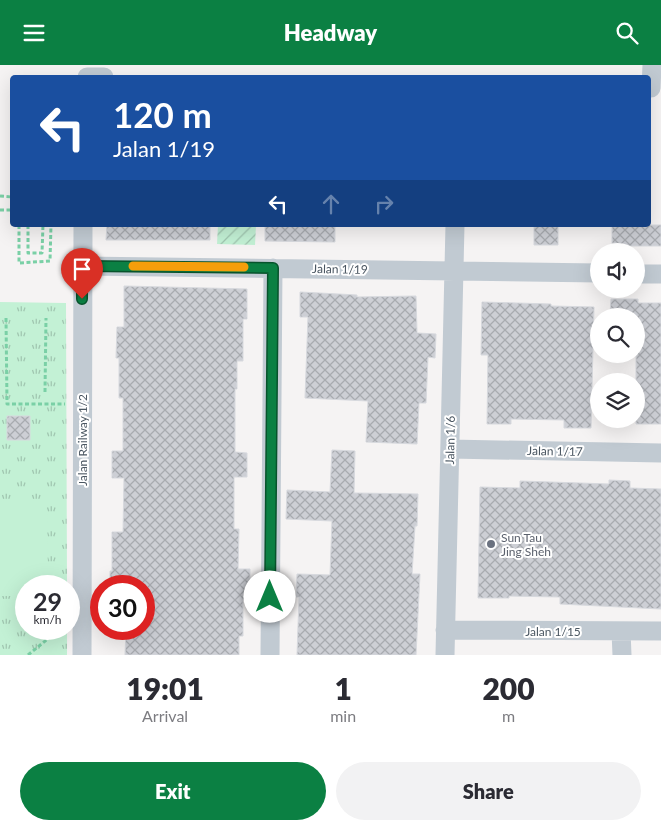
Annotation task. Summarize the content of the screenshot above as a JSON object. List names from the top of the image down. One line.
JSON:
{"streets":{"street":["Jalan 1/19","Jalan Railway 1/2","Jalan 1/6","Jalan 1/17","Jalan 1/15"]},"crossings":[["Jalan 1/19","Jalan Railway 1/2"],["Jalan 1/19","Jalan 1/6"],["Jalan 1/6","Jalan 1/17"],["Jalan 1/6","Jalan 1/15"]],"places":["Sun Tau Jing Sheh"],"page":{"header":"Headway","turn":["120 m","Jalan 1/19"],"speed":"29 km/h","limit":"30","eta":["19:01","Arrival","1","min","200","m"],"buttons":["Exit","Share"]}}
